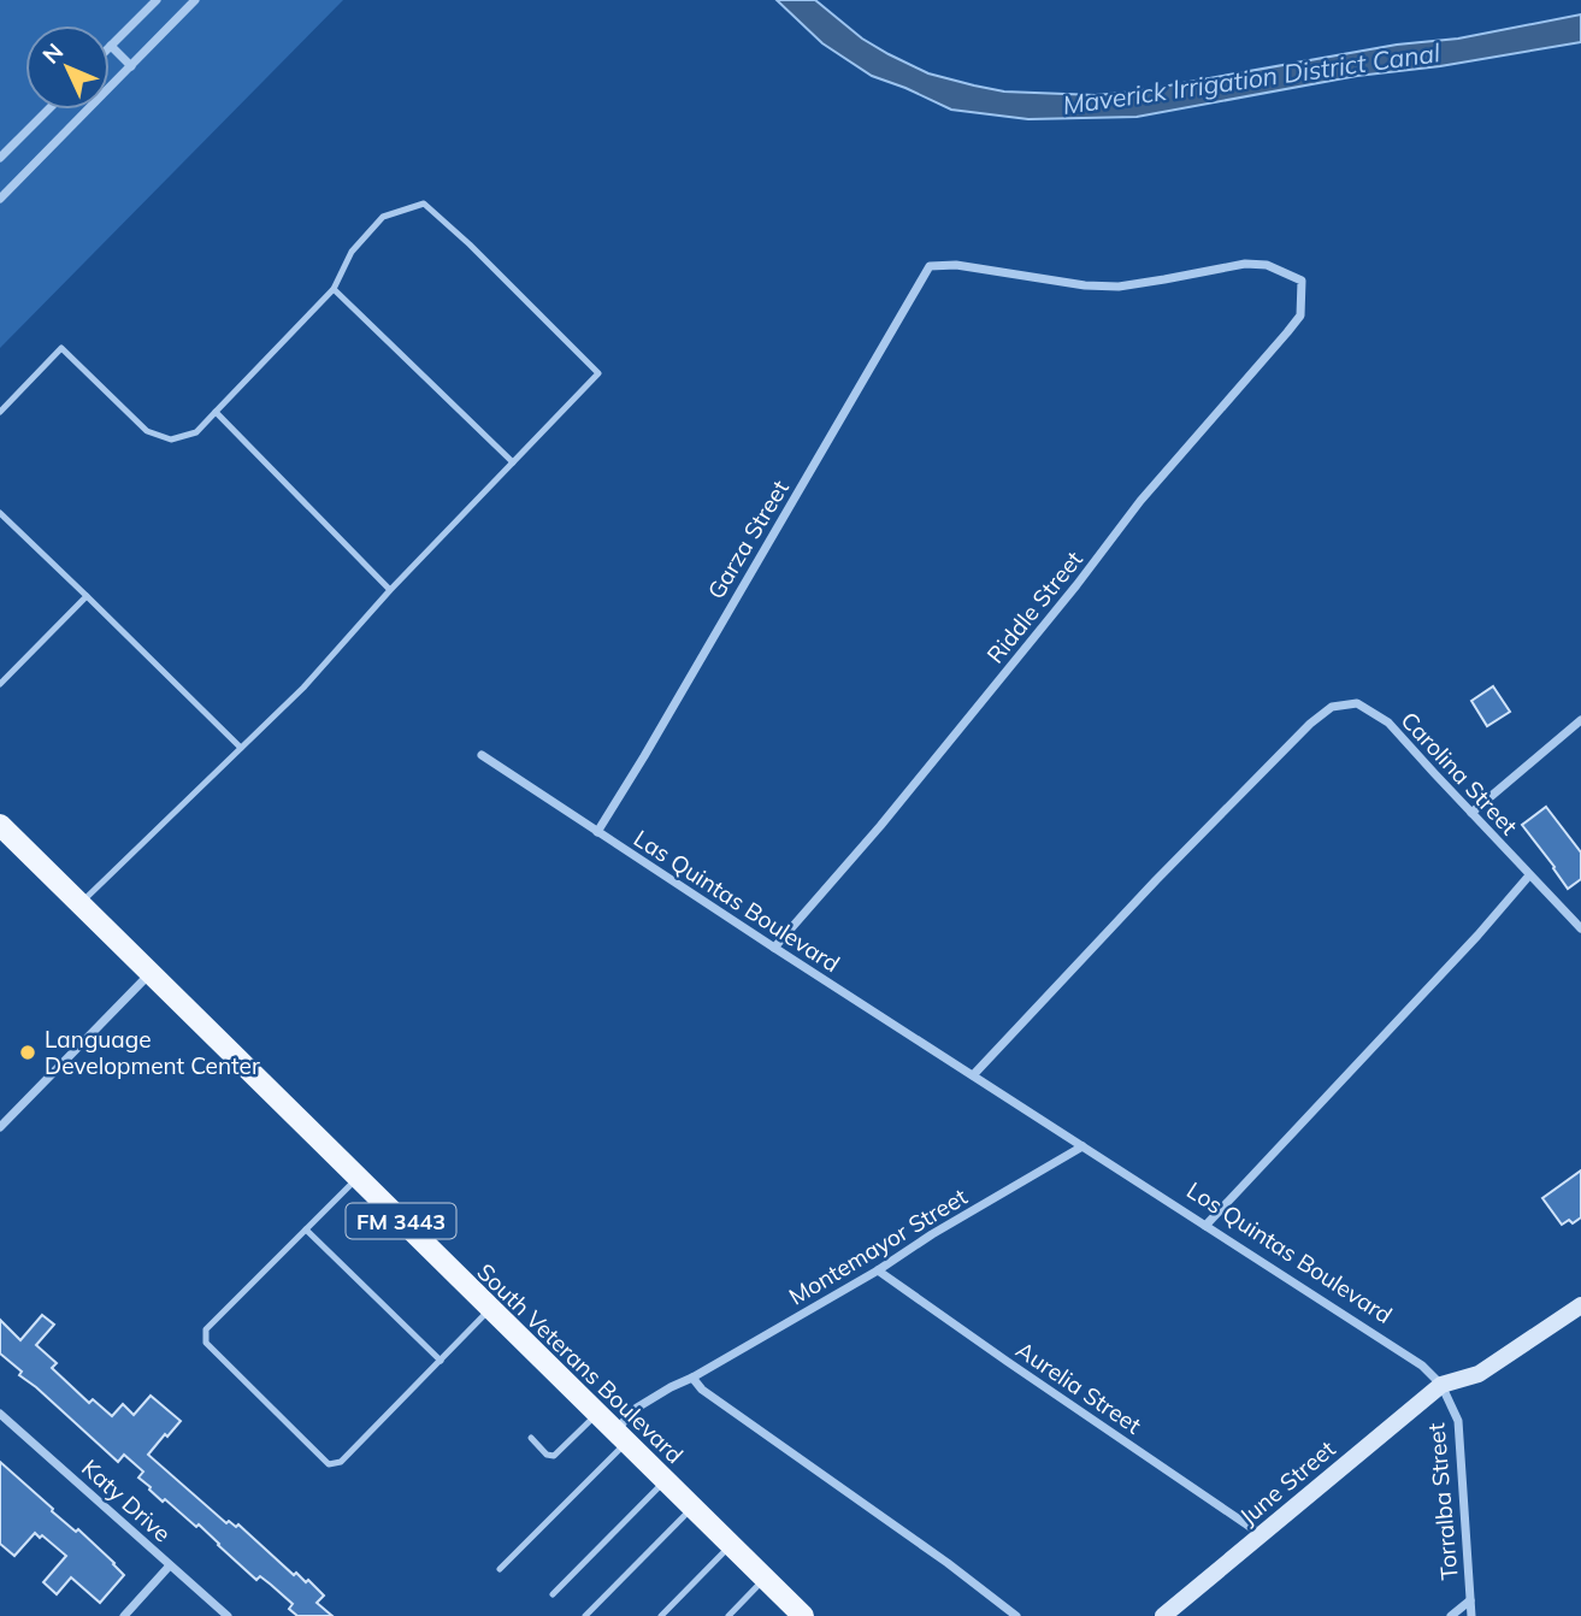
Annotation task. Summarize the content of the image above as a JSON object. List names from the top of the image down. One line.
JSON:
{"streets":{"main road":["FM 3443","South Veterans Boulevard"],"street":["Garza Street","Riddle Street","Carolina Street","Las Quintas Boulevard","Montemayor Street","Los Quintas Boulevard","Aurelia Street","June Street","Katy Drive","Torralba Street"]},"crossings":[["Garza Street","Riddle Street"],["Garza Street","Las Quintas Boulevard"],["Riddle Street","Las Quintas Boulevard"],["Carolina Street","Las Quintas Boulevard"],["Carolina Street","Los Quintas Boulevard"],["Las Quintas Boulevard","Los Quintas Boulevard"],["Montemayor Street","Los Quintas Boulevard"],["Montemayor Street","South Veterans Boulevard"],["Montemayor Street","Aurelia Street"],["Los Quintas Boulevard","June Street"],["Los Quintas Boulevard","Torralba Street"],["Aurelia Street","June Street"],["June Street","Torralba Street"]],"water":["Maverick Irrigation District Canal"],"places":["Language Development Center"],"north":"top left"}
